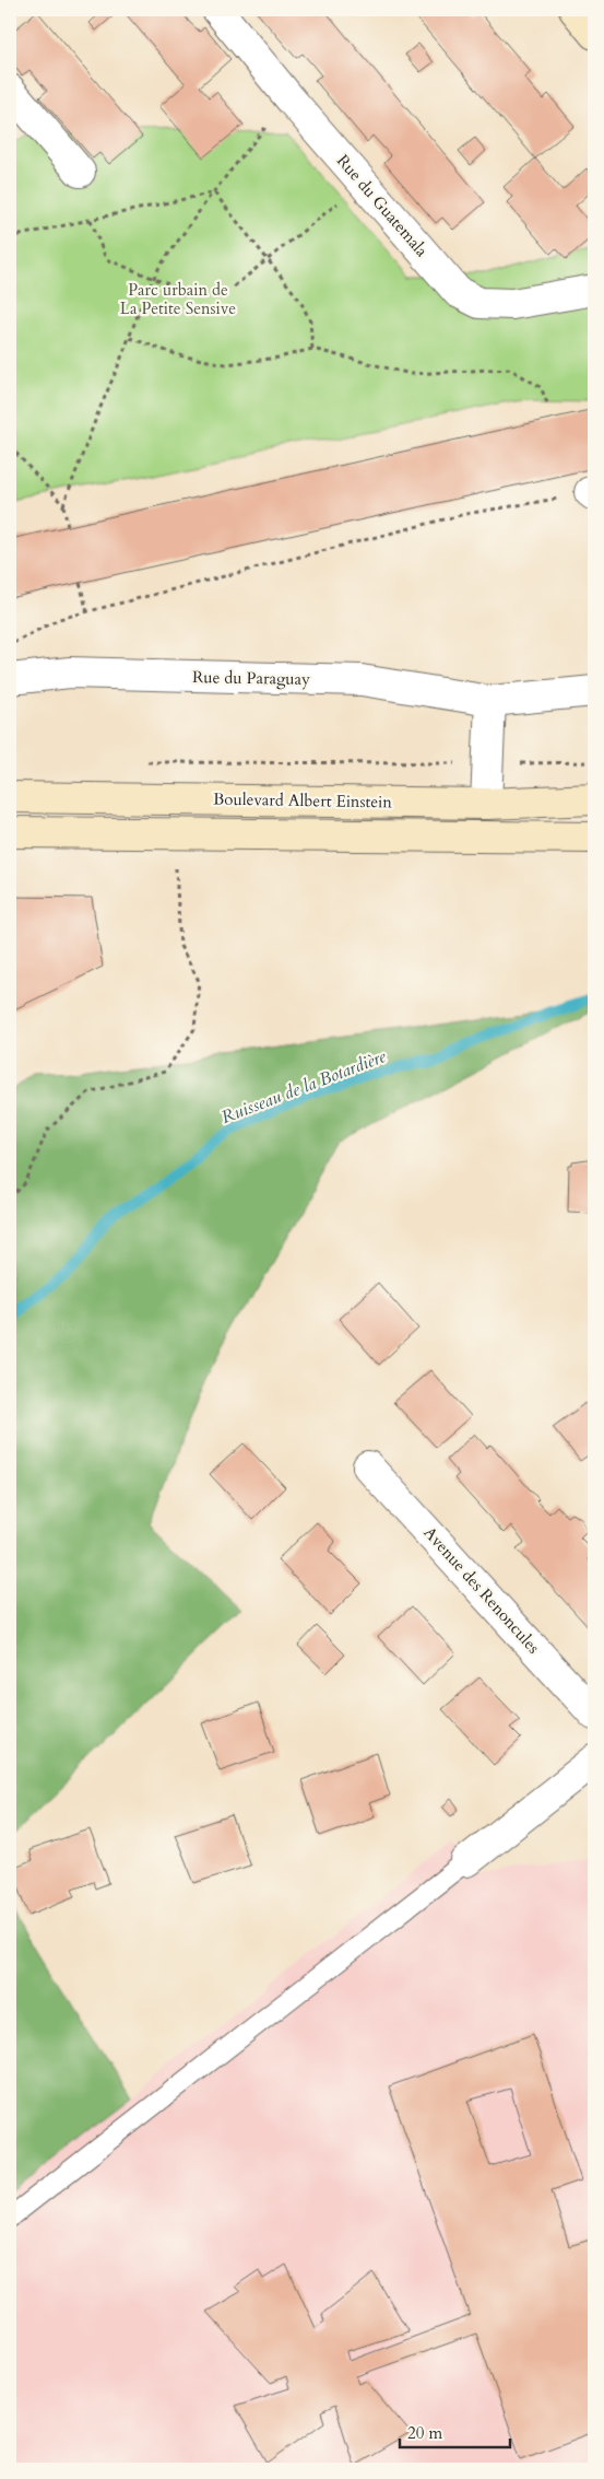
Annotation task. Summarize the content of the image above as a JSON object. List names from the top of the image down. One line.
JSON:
{"streets":{"main road":["Boulevard Albert Einstein"],"street":["Rue du Guatemala","Rue du Paraguay","Avenue des Renoncules"]},"water":["Ruisseau de la Botardière"],"parks":["Parc urbain de La Petite Sensive"],"scale_bar":"20 m"}
